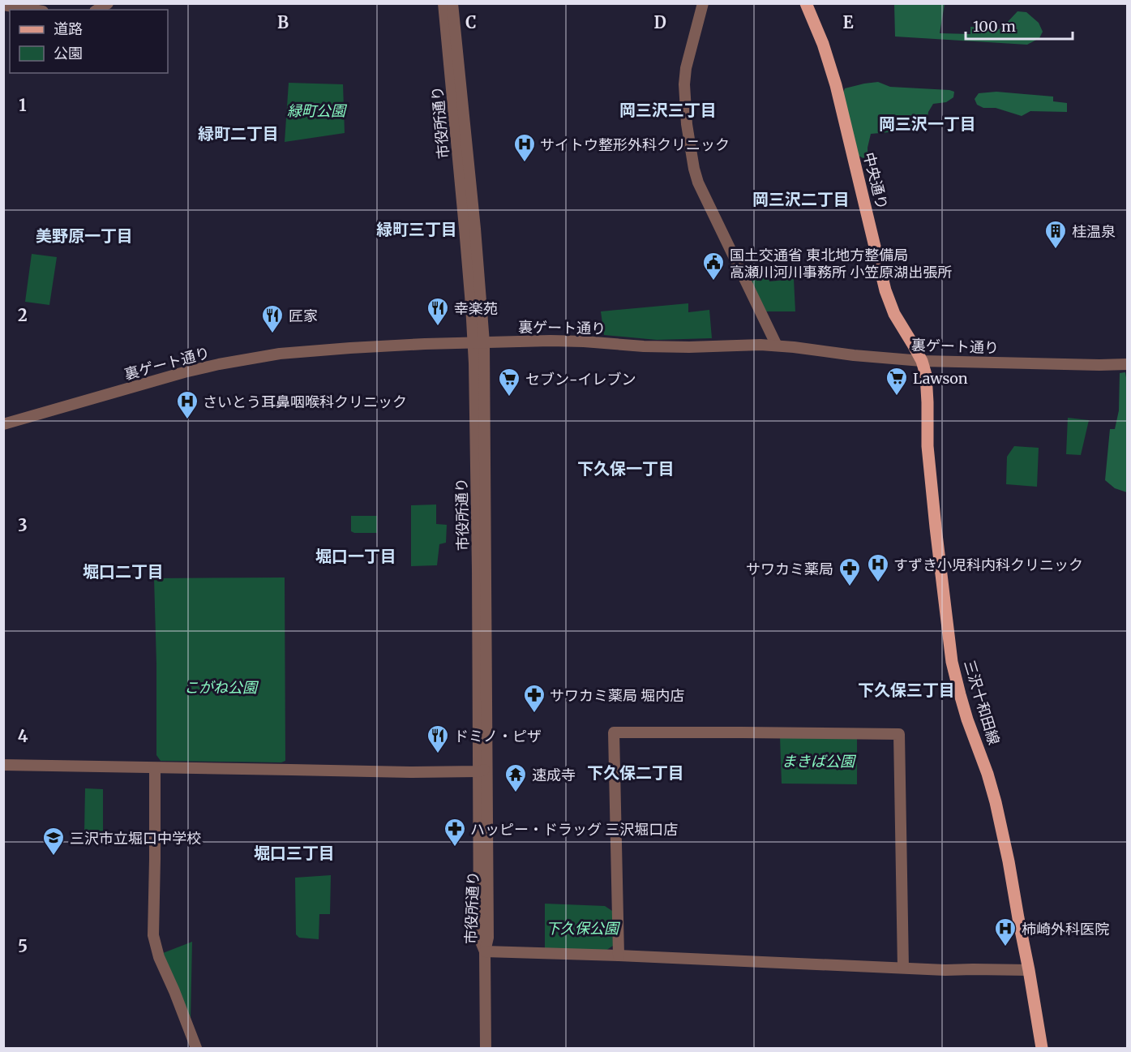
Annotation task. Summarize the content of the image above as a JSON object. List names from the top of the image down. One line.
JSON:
{"streets":{"main road":["中央通り","三沢十和田線"],"street":["市役所通り","裏ゲート通り"]},"crossings":[["市役所通り","裏ゲート通り"],["中央通り","裏ゲート通り"],["中央通り","三沢十和田線"],["裏ゲート通り","三沢十和田線"]],"districts":["岡三沢三丁目","岡三沢一丁目","緑町二丁目","岡三沢二丁目","緑町三丁目","美野原一丁目","下久保一丁目","堀口一丁目","堀口二丁目","下久保三丁目","下久保二丁目","堀口三丁目"],"parks":["緑町公園","こがね公園","まきば公園","下久保公園"],"places":{"hospital":["サイトウ整形外科クリニック","さいとう耳鼻咽喉科クリニック","すずき小児科内科クリニック","柿崎外科医院"],"building":["桂温泉"],"public building":["国土交通省 東北地方整備局 高瀬川河川事務所 小笠原湖出張所"],"restaurant":["幸楽苑","匠家","ドミノ・ピザ"],"supermarket":["Lawson","セブン-イレブン"],"pharmacy":["サワカミ薬局","サワカミ薬局 堀内店","ハッピー・ドラッグ 三沢堀口店"],"temple":["速成寺"],"school or university":["三沢市立堀口中学校"]},"legend":["道路","公園"],"scale_bar":"100 m","grid":{"columns":["B","C","D","E"],"rows":["1","2","3","4","5"]}}
